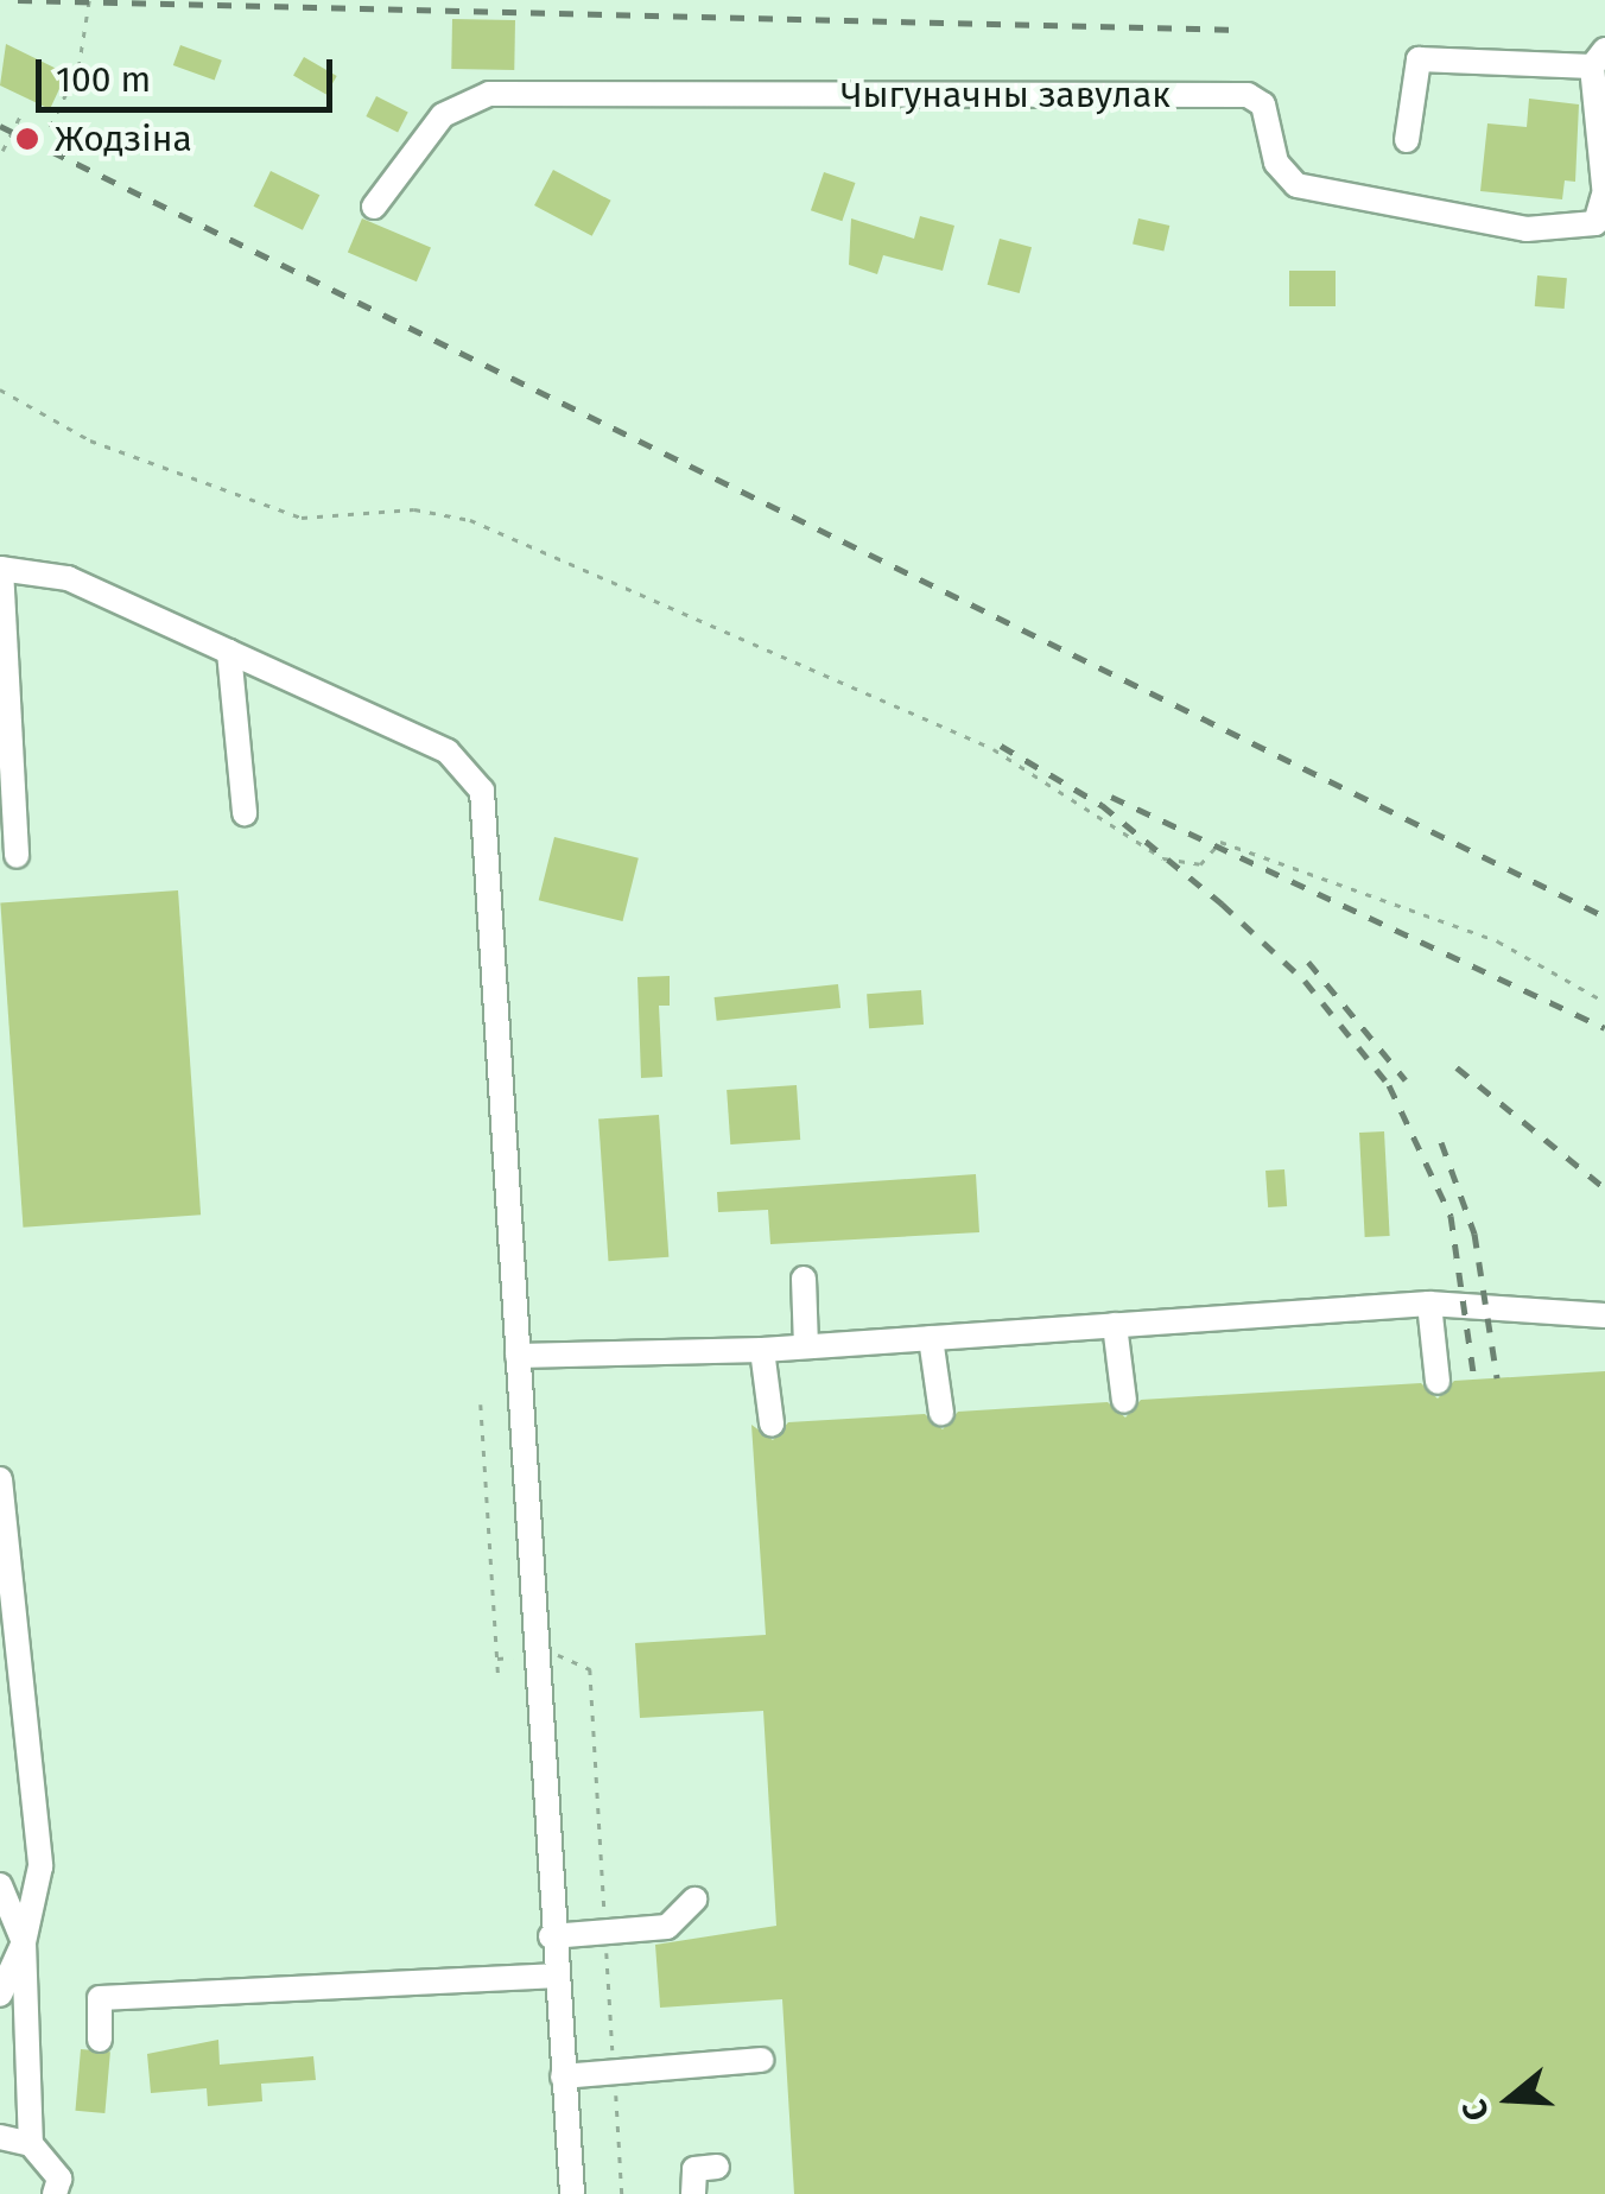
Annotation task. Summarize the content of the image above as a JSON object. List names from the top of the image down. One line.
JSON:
{"streets":{"street":["Чыгуначны завулак"]},"places":["Жодзіна"],"scale_bar":"100 m","north":"left"}
